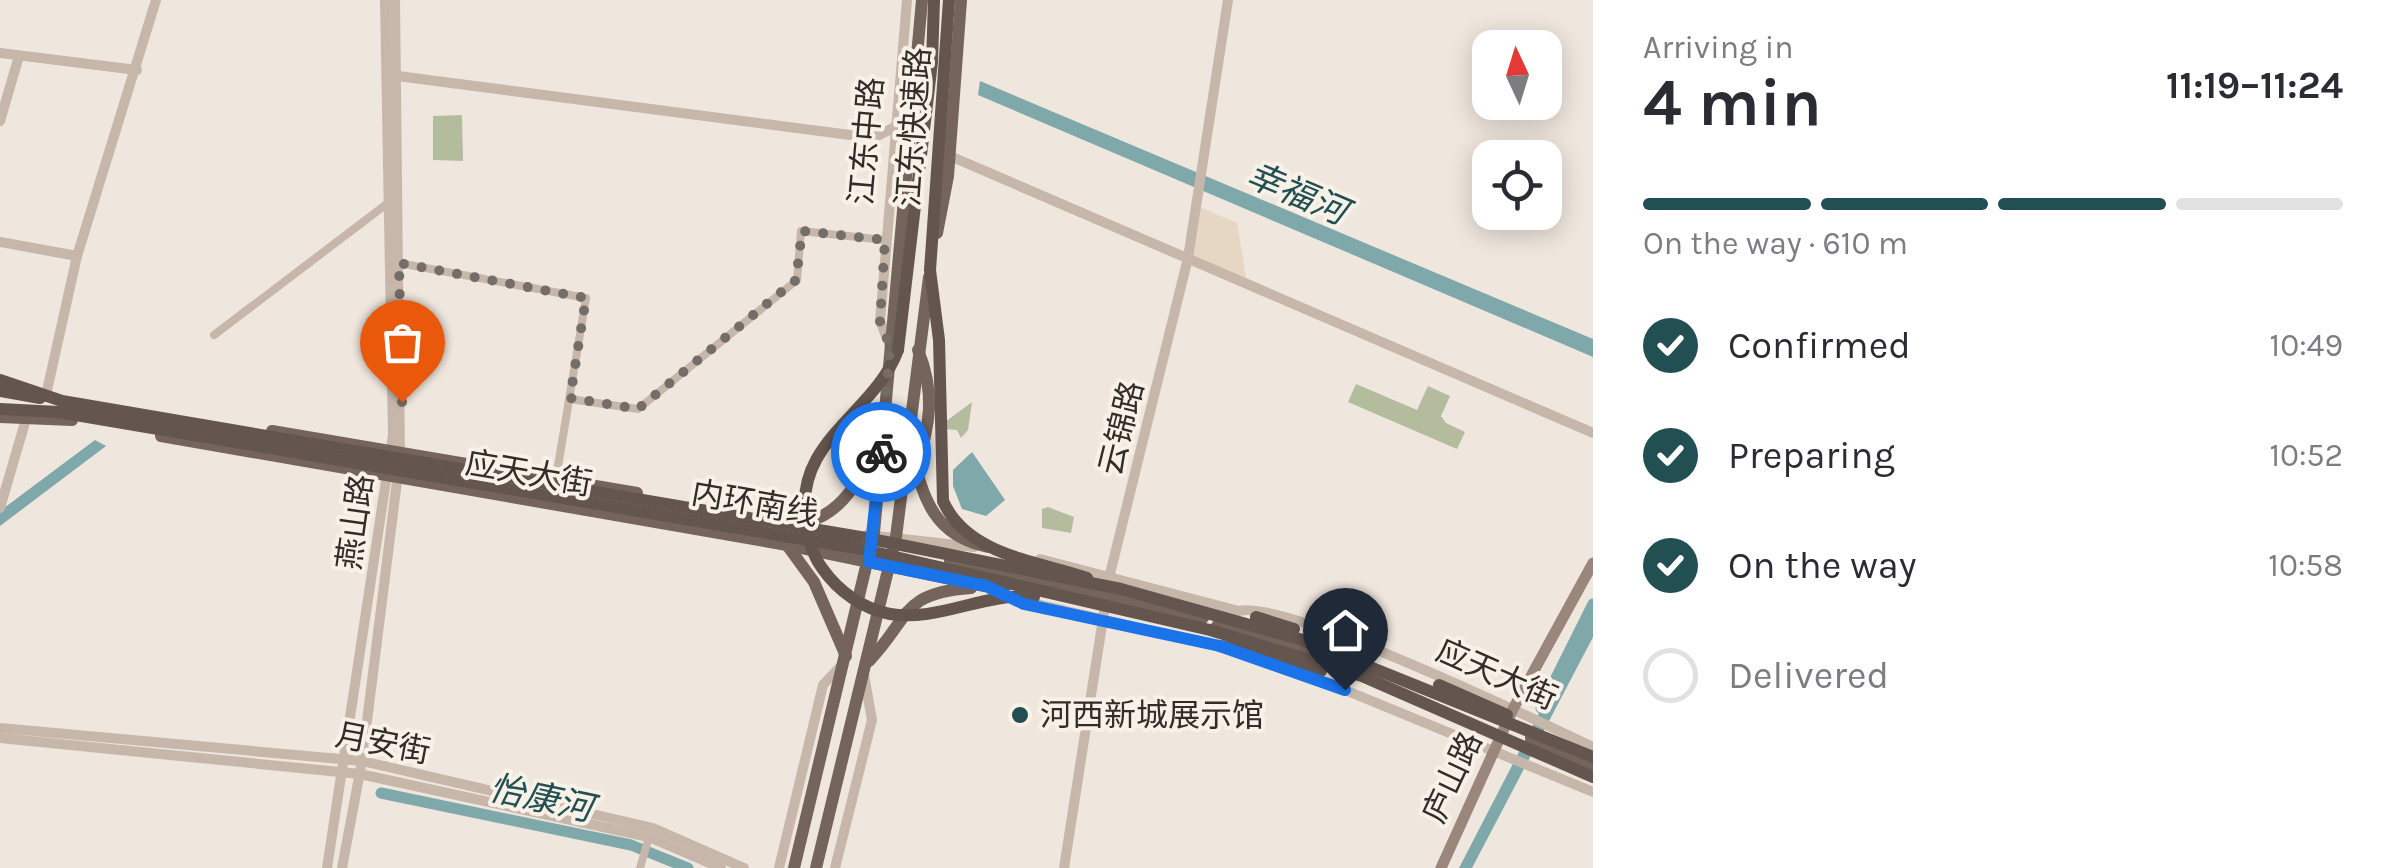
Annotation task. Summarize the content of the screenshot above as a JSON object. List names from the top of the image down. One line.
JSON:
{"streets":{"highway":["江东快速路","内环南线"],"main road":["江东中路","应天大街","庐山路"],"street":["云锦路","燕山路","月安街"]},"crossings":[["江东快速路","江东中路"],["江东快速路","内环南线"],["江东中路","应天大街"],["云锦路","应天大街"],["云锦路","内环南线"],["应天大街","内环南线"],["应天大街","燕山路"],["应天大街","庐山路"],["燕山路","月安街"]],"water":["幸福河","怡康河"],"places":["河西新城展示馆"],"north":"top","page":{"heading":["4 min","Arriving in","11:19–11:24"],"bar":"On the way · 610 m","list":[["Confirmed","10:49"],["Preparing","10:52"],["On the way","10:58"],"Delivered"]}}
